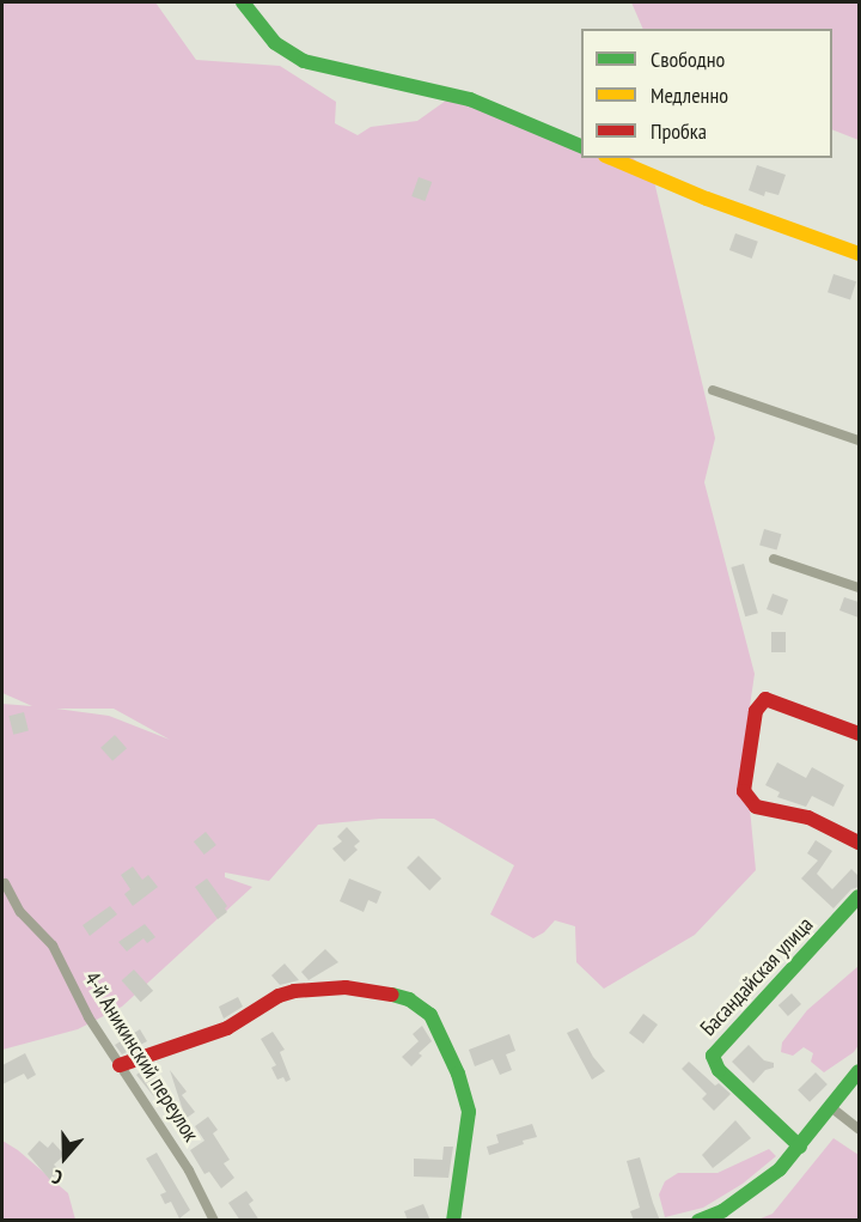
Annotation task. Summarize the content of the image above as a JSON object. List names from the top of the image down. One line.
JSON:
{"streets":{"street":["Басандайская улица","4-й Аникинский переулок"]},"legend":["Свободно","Медленно","Пробка"],"north":"bottom"}
